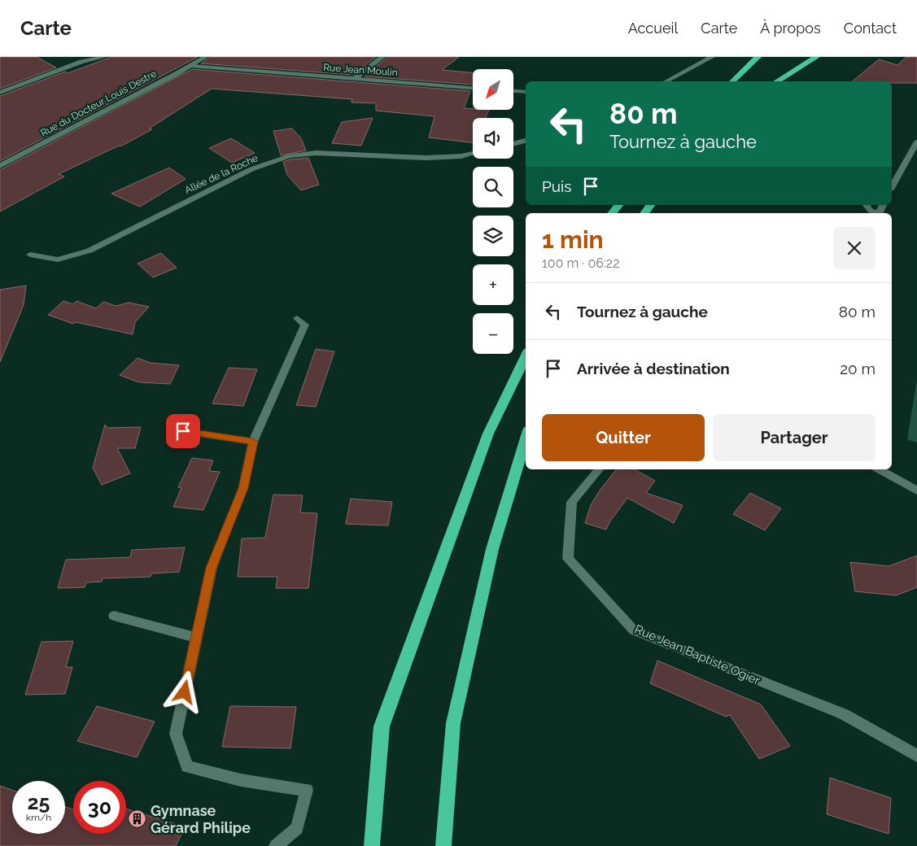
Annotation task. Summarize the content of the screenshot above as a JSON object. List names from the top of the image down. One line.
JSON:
{"streets":{"street":["Rue Jean Moulin","Rue du Docteur Louis Destre","Allée de la Roche","Rue Jean Baptiste Ogier"]},"crossings":[["Rue Jean Moulin","Rue du Docteur Louis Destre"]],"places":{"building":["Gymnase Gérard Philipe"]},"north":"bottom left","page":{"header":"Carte","nav":["Accueil","Carte","À propos","Contact"],"map_buttons":["+","−"],"turn":["80 m","Tournez à gauche"],"then":"Puis","heading":["1 min","100 m · 06:22"],"list":[{"name":"Tournez à gauche","value":"80 m"},{"name":"Arrivée à destination","value":"20 m"}],"buttons":["Quitter","Partager"],"speed":"25 km/h","limit":"30"}}
